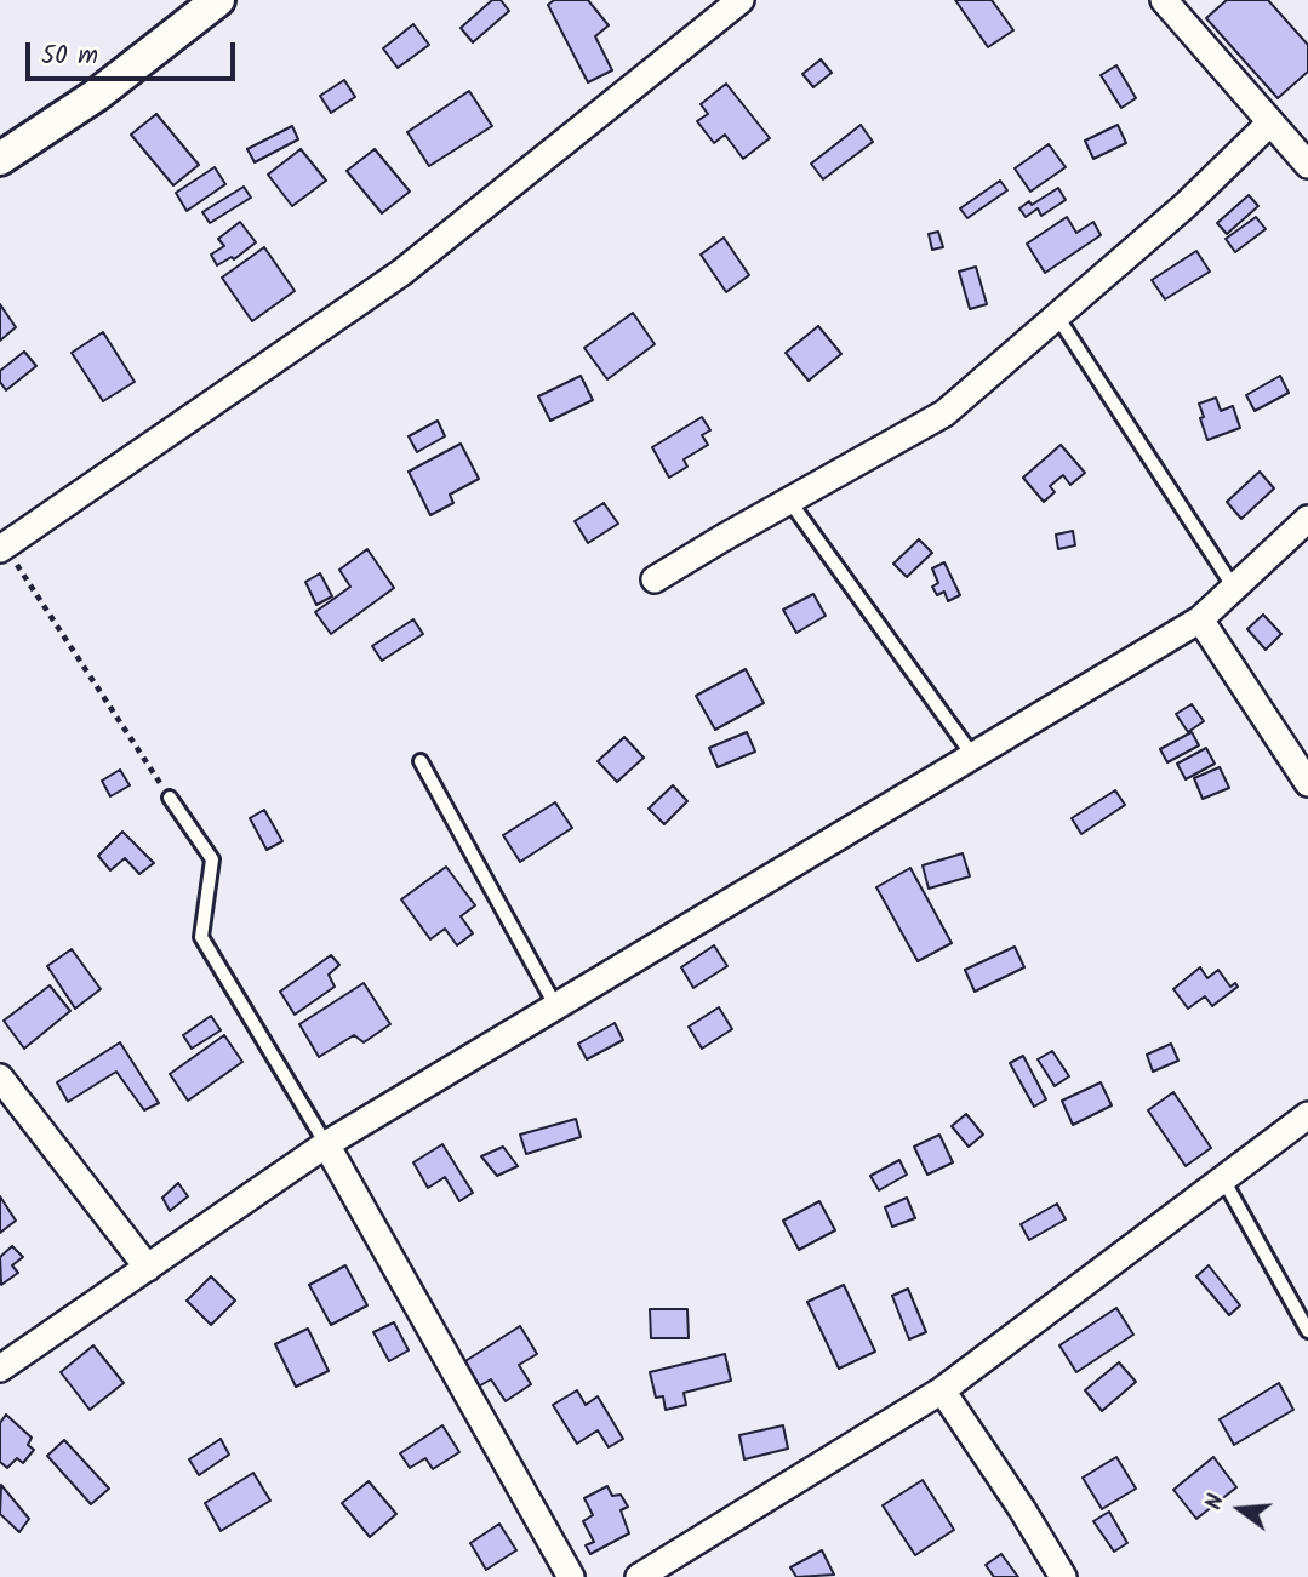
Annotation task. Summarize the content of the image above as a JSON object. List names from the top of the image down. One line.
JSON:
{"scale_bar":"50 m","north":"left"}
